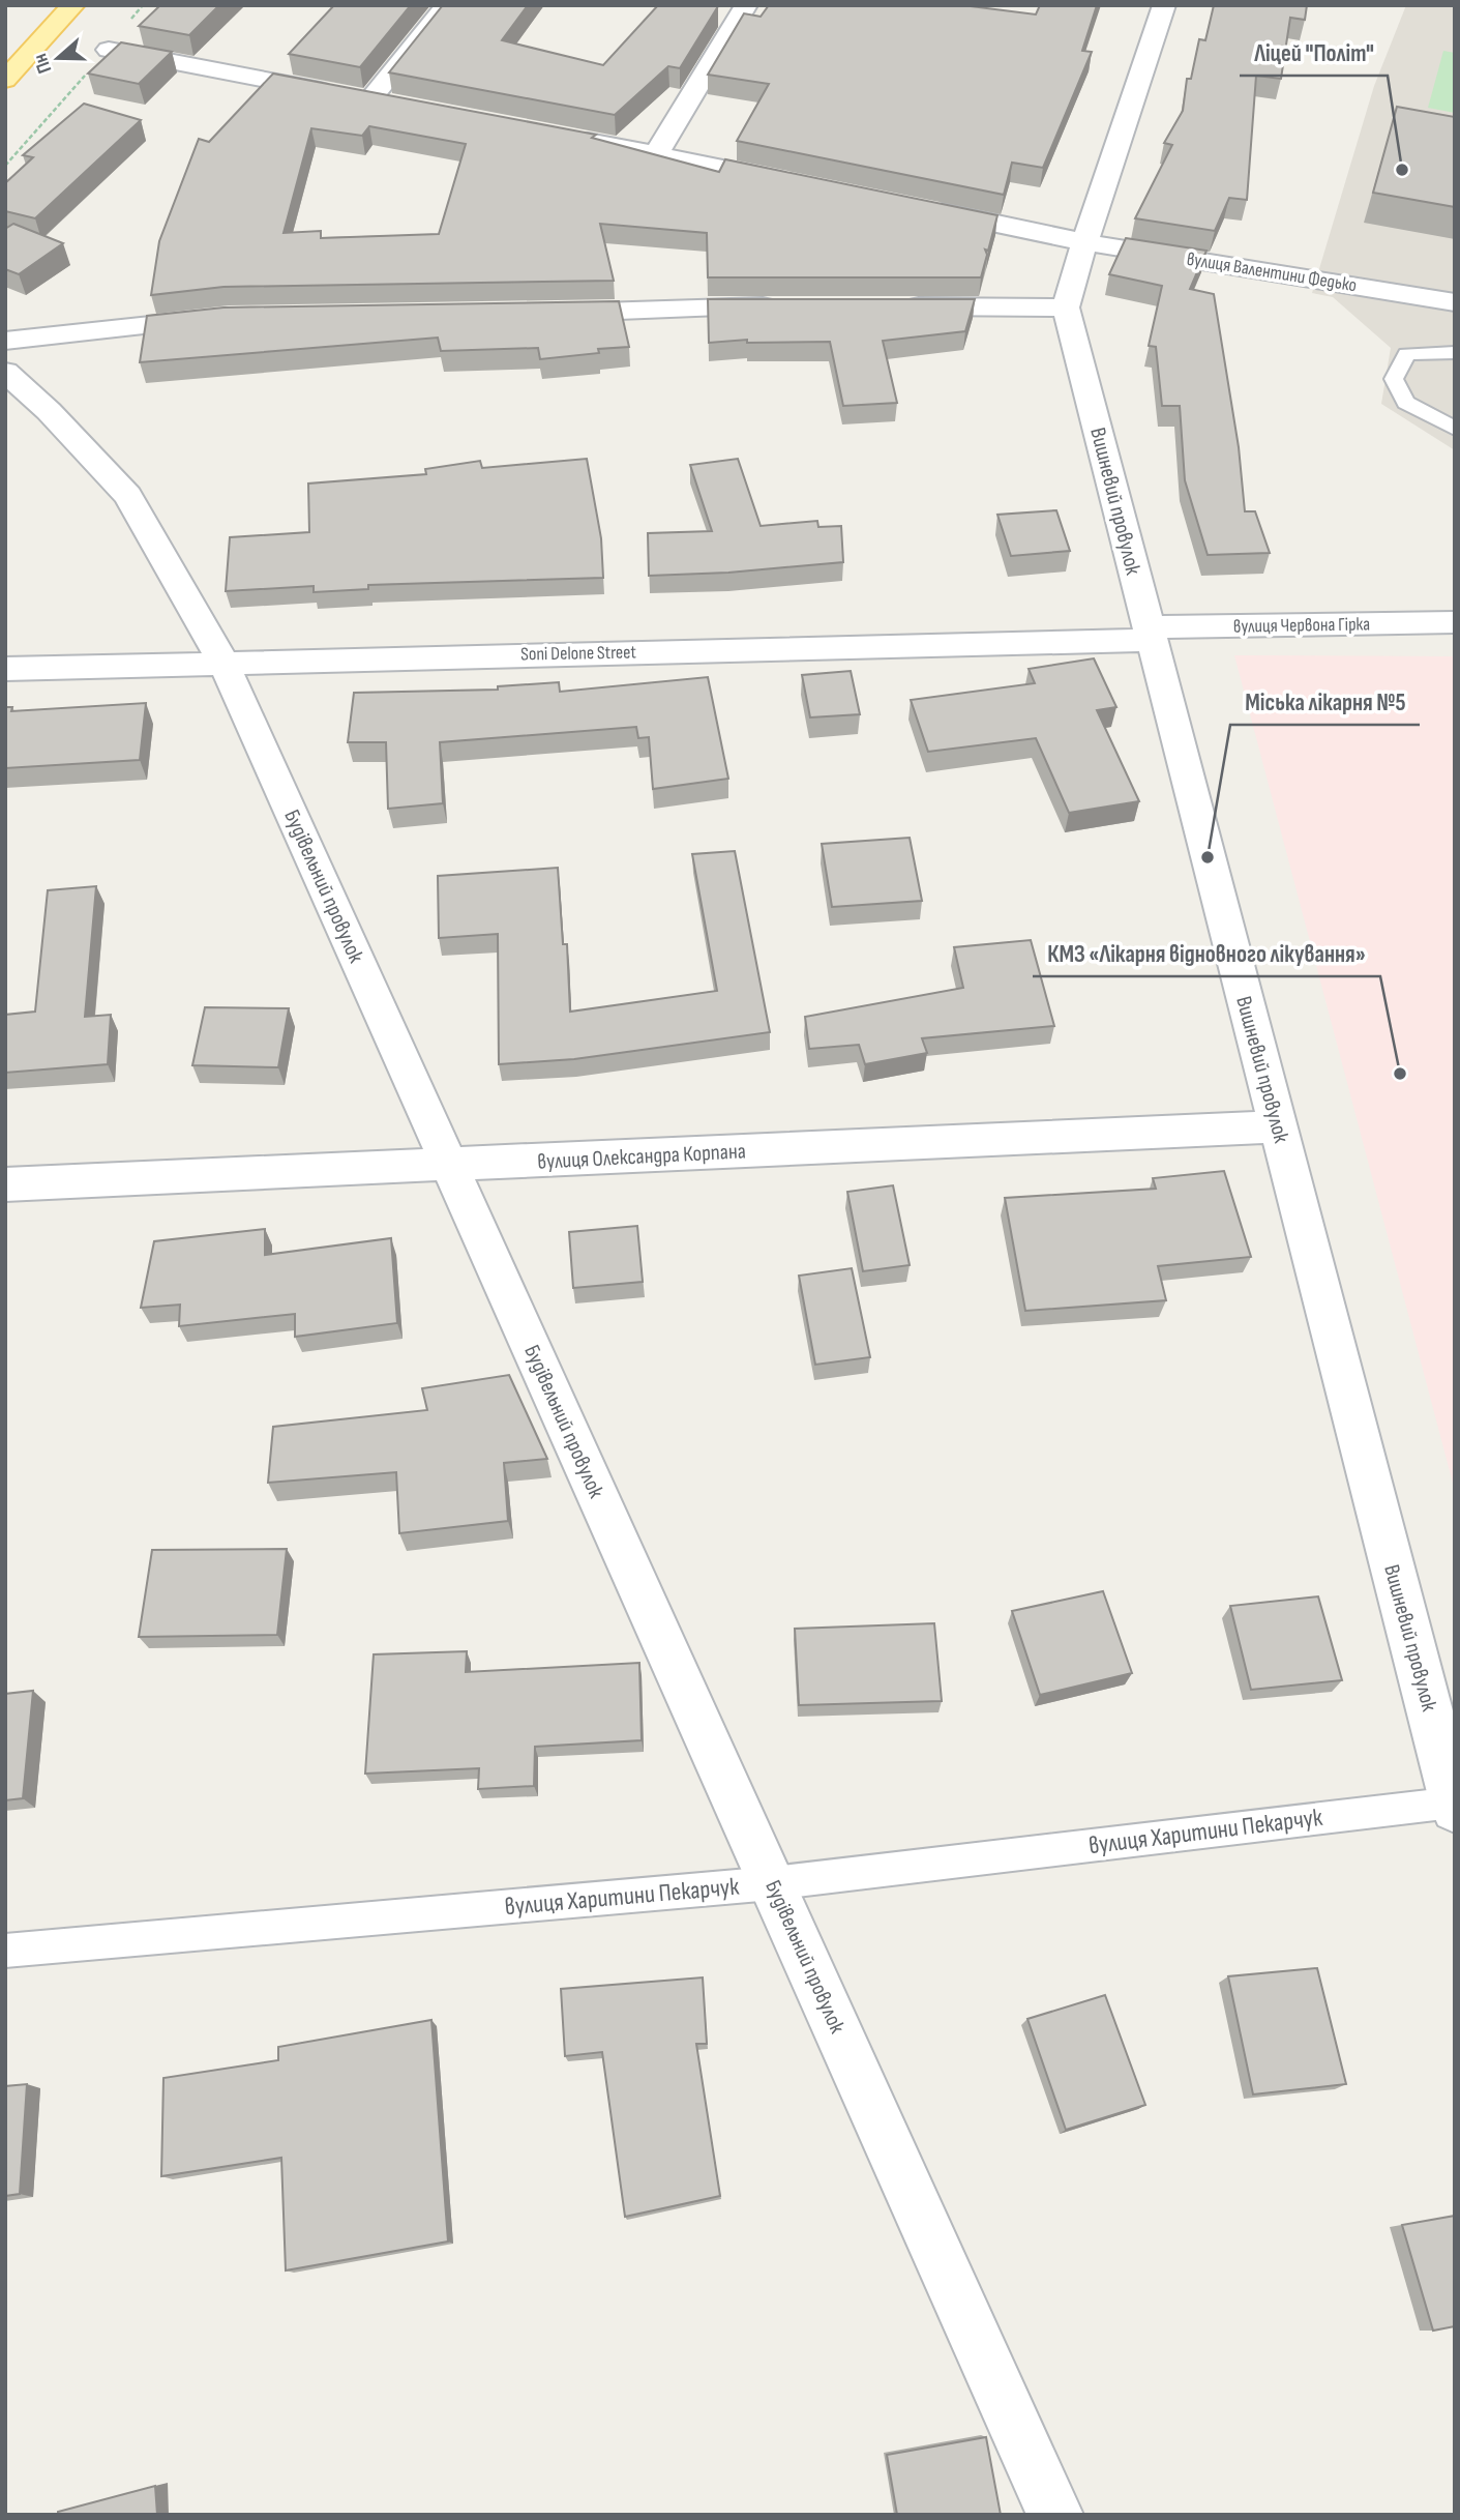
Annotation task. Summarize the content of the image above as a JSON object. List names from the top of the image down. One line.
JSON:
{"streets":{"street":["вулиця Валентини Федько","Вишневий провулок","вулиця Червона Гірка","Soni Delone Street","Будівельний провулок","вулиця Олександра Корпана"],"lane":["вулиця Харитини Пекарчук"]},"crossings":[["Вишневий провулок","вулиця Червона Гірка"],["Вишневий провулок","Soni Delone Street"],["Вишневий провулок","вулиця Олександра Корпана"],["Вишневий провулок","вулиця Харитини Пекарчук"],["вулиця Червона Гірка","Soni Delone Street"],["Soni Delone Street","Будівельний провулок"],["Будівельний провулок","вулиця Олександра Корпана"],["Будівельний провулок","вулиця Харитини Пекарчук"]],"places":["Ліцей \"Політ\"","Міська лікарня №5","КМЗ «Лікарня відновного лікування»"],"north":"left"}
